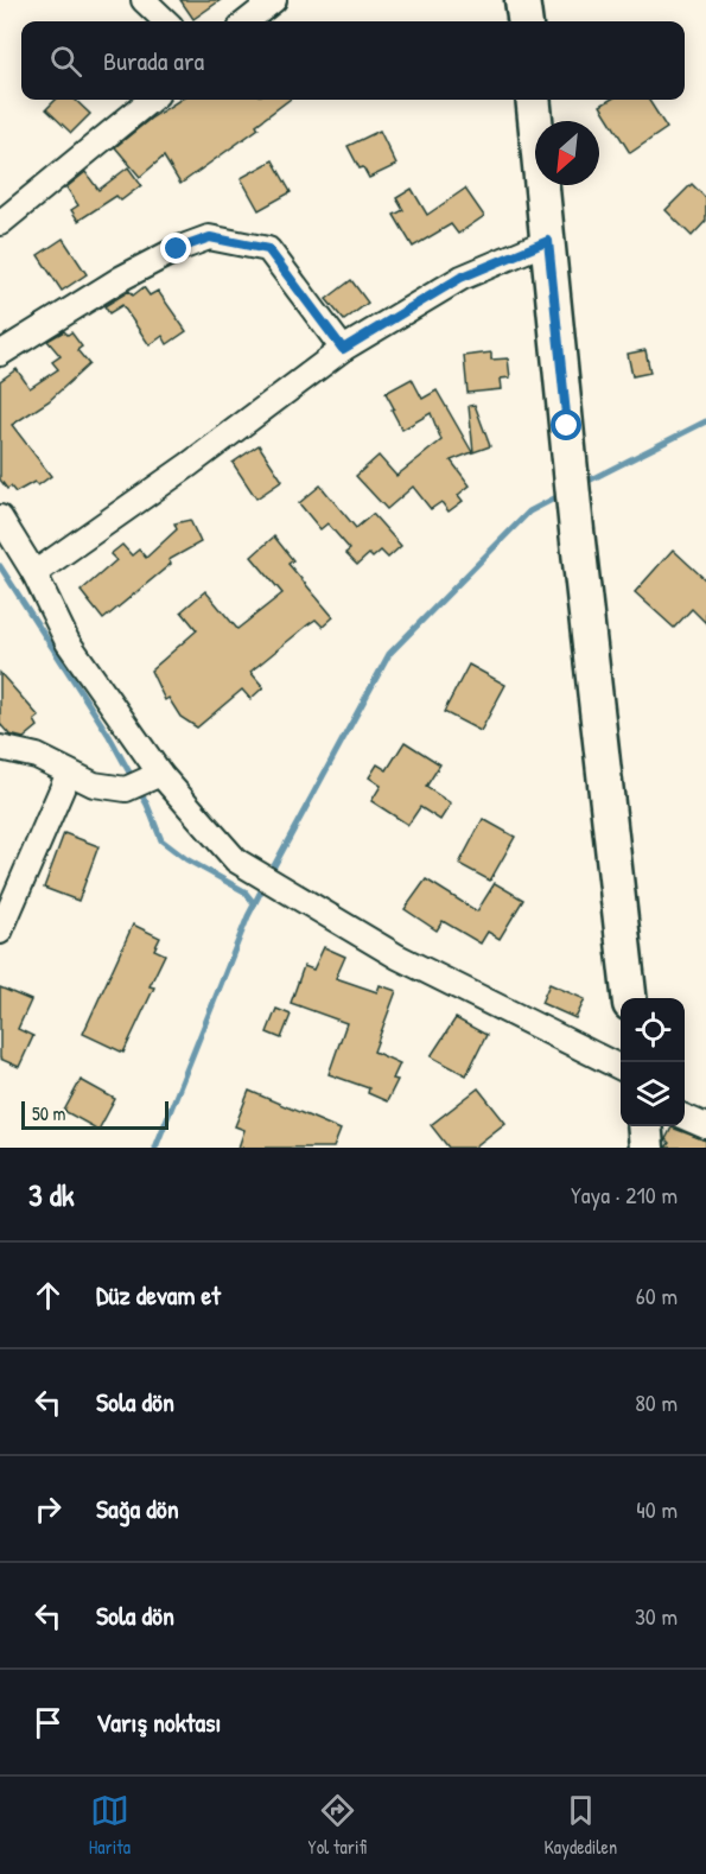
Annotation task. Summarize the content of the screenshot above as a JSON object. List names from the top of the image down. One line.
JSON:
{"scale_bar":"50 m","north":"bottom left","page":{"search":"Burada ara","scale":"50 m","heading":["3 dk","Yaya · 210 m"],"list":[["Düz devam et","60 m"],["Sola dön","80 m"],["Sağa dön","40 m"],["Sola dön","30 m"],"Varış noktası"],"nav":["Harita","Yol tarifi","Kaydedilen"]}}
